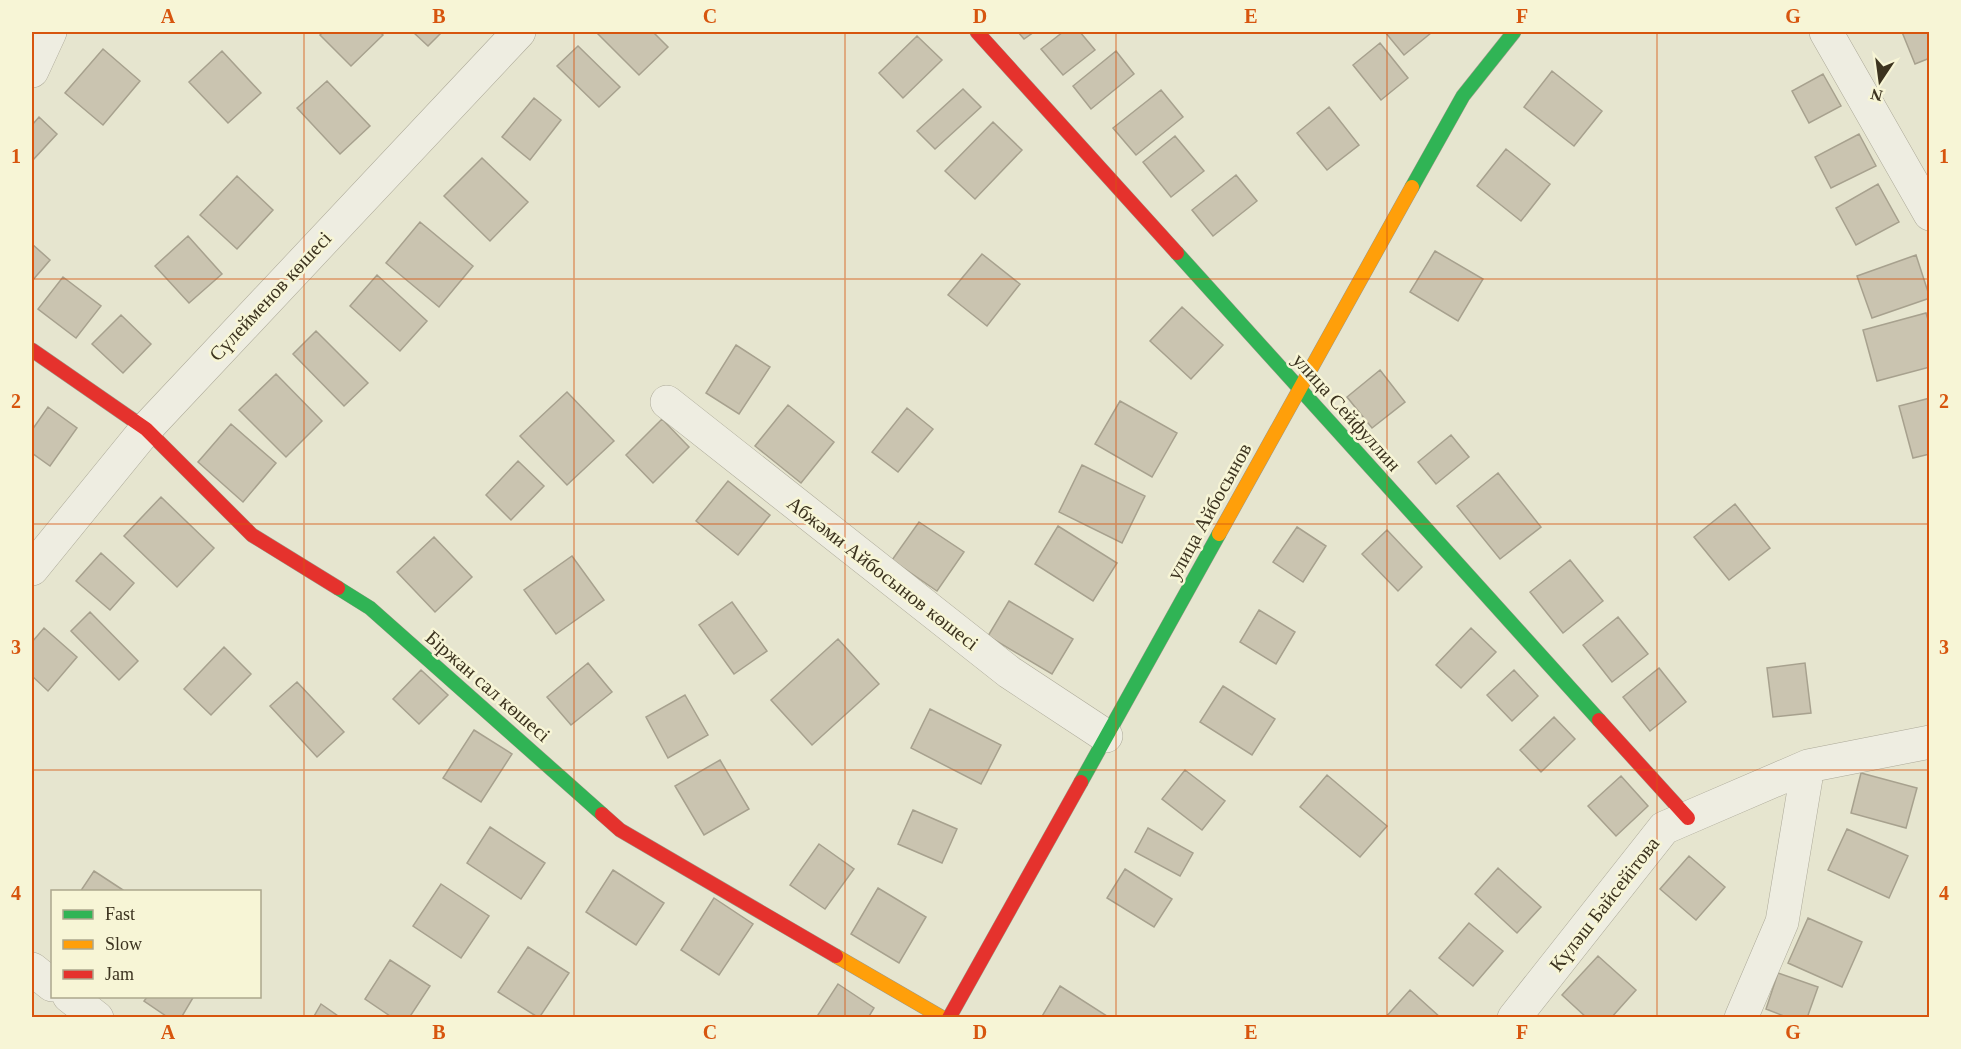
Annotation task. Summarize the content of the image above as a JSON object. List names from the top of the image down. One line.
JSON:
{"streets":{"street":["Сүлейменов көшесі","улица Сейфуллин","улица Айбосынов","Абжәми Айбосынов көшесі","Біржан сал көшесі","Күләш Байсейітова"]},"crossings":[["Сүлейменов көшесі","Біржан сал көшесі"],["улица Сейфуллин","улица Айбосынов"],["улица Сейфуллин","Күләш Байсейітова"],["улица Айбосынов","Абжәми Айбосынов көшесі"]],"legend":["Fast","Slow","Jam"],"north":"bottom","grid":{"columns":["A","B","C","D","E","F","G"],"rows":["1","2","3","4"]}}
